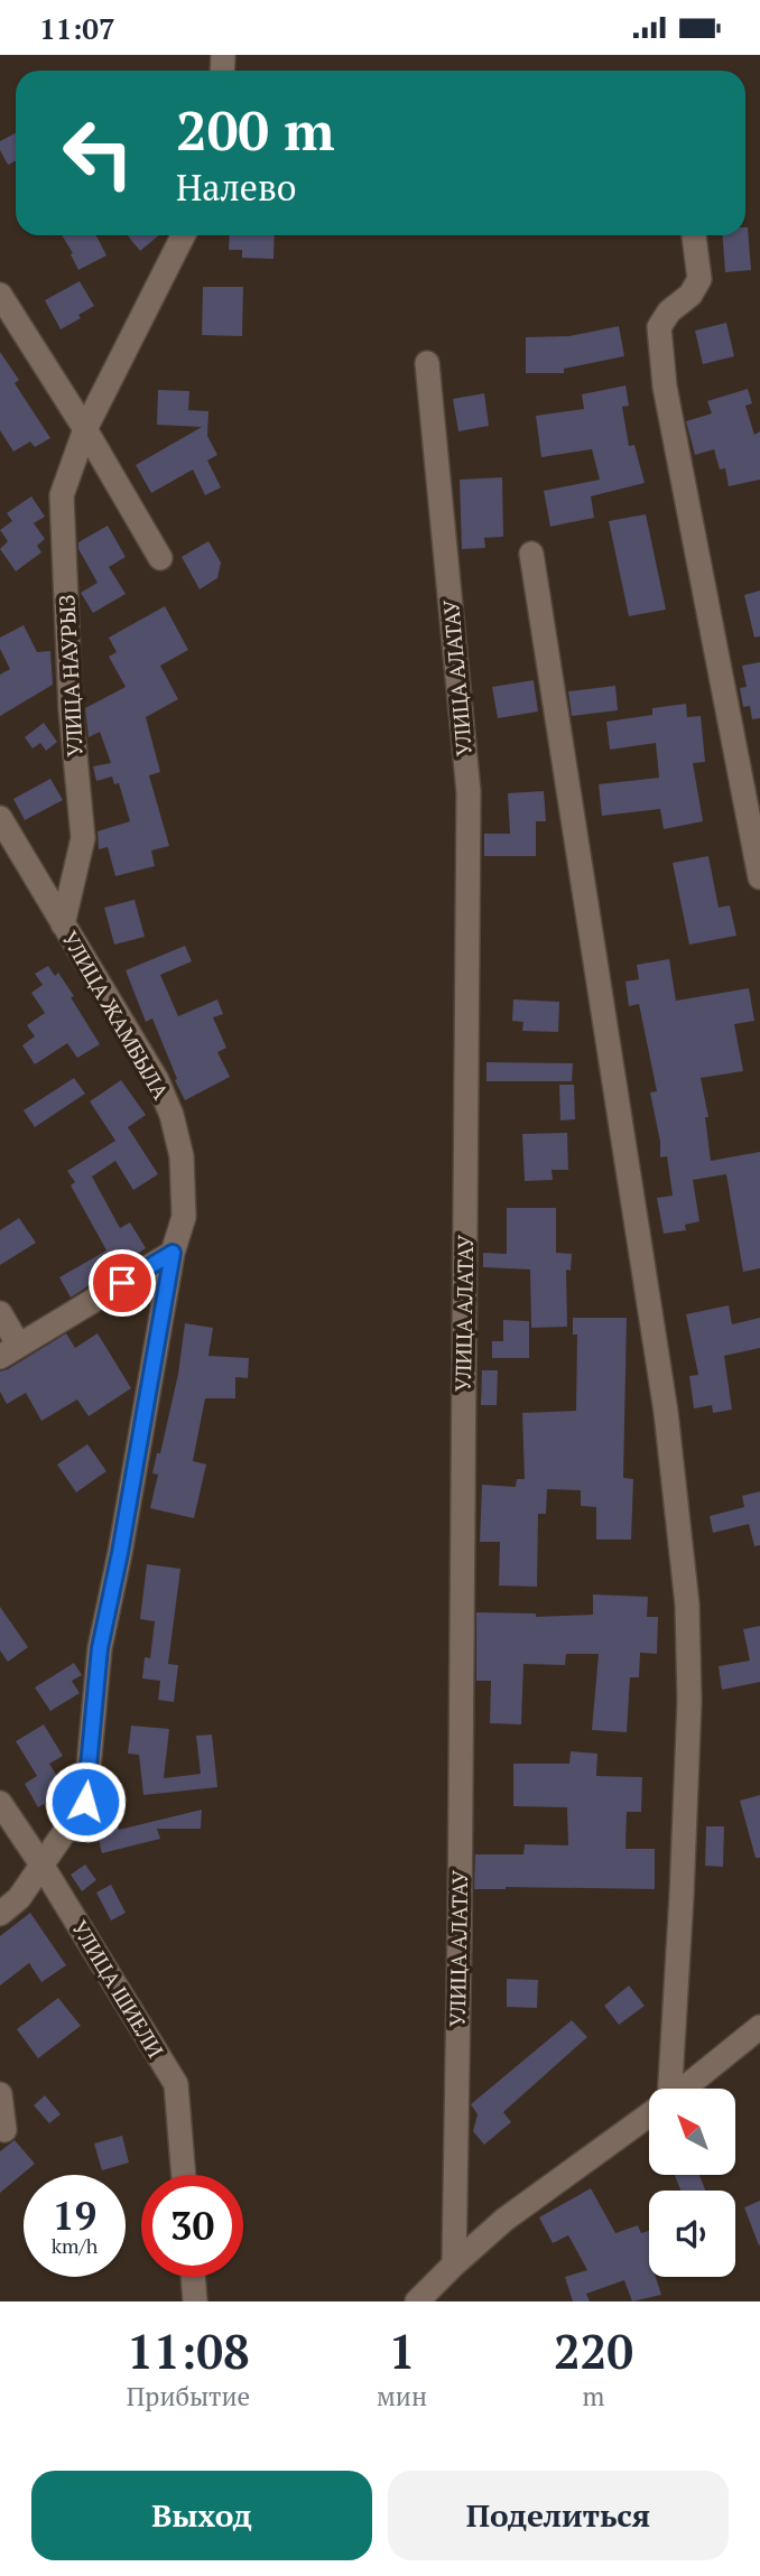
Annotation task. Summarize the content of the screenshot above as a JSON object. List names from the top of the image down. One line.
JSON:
{"streets":{"street":["УЛИЦА НАУРЫЗ","УЛИЦА АЛАТАУ","УЛИЦА ЖАМБЫЛА","УЛИЦА ШИЕЛИ"]},"crossings":[["УЛИЦА НАУРЫЗ","УЛИЦА ЖАМБЫЛА"],["УЛИЦА ЖАМБЫЛА","УЛИЦА ШИЕЛИ"]],"north":"top left","page":{"status":"11:07","turn":["200 m","Налево"],"speed":"19 km/h","limit":"30","eta":["11:08","Прибытие","1","мин","220","m"],"buttons":["Выход","Поделиться"]}}
